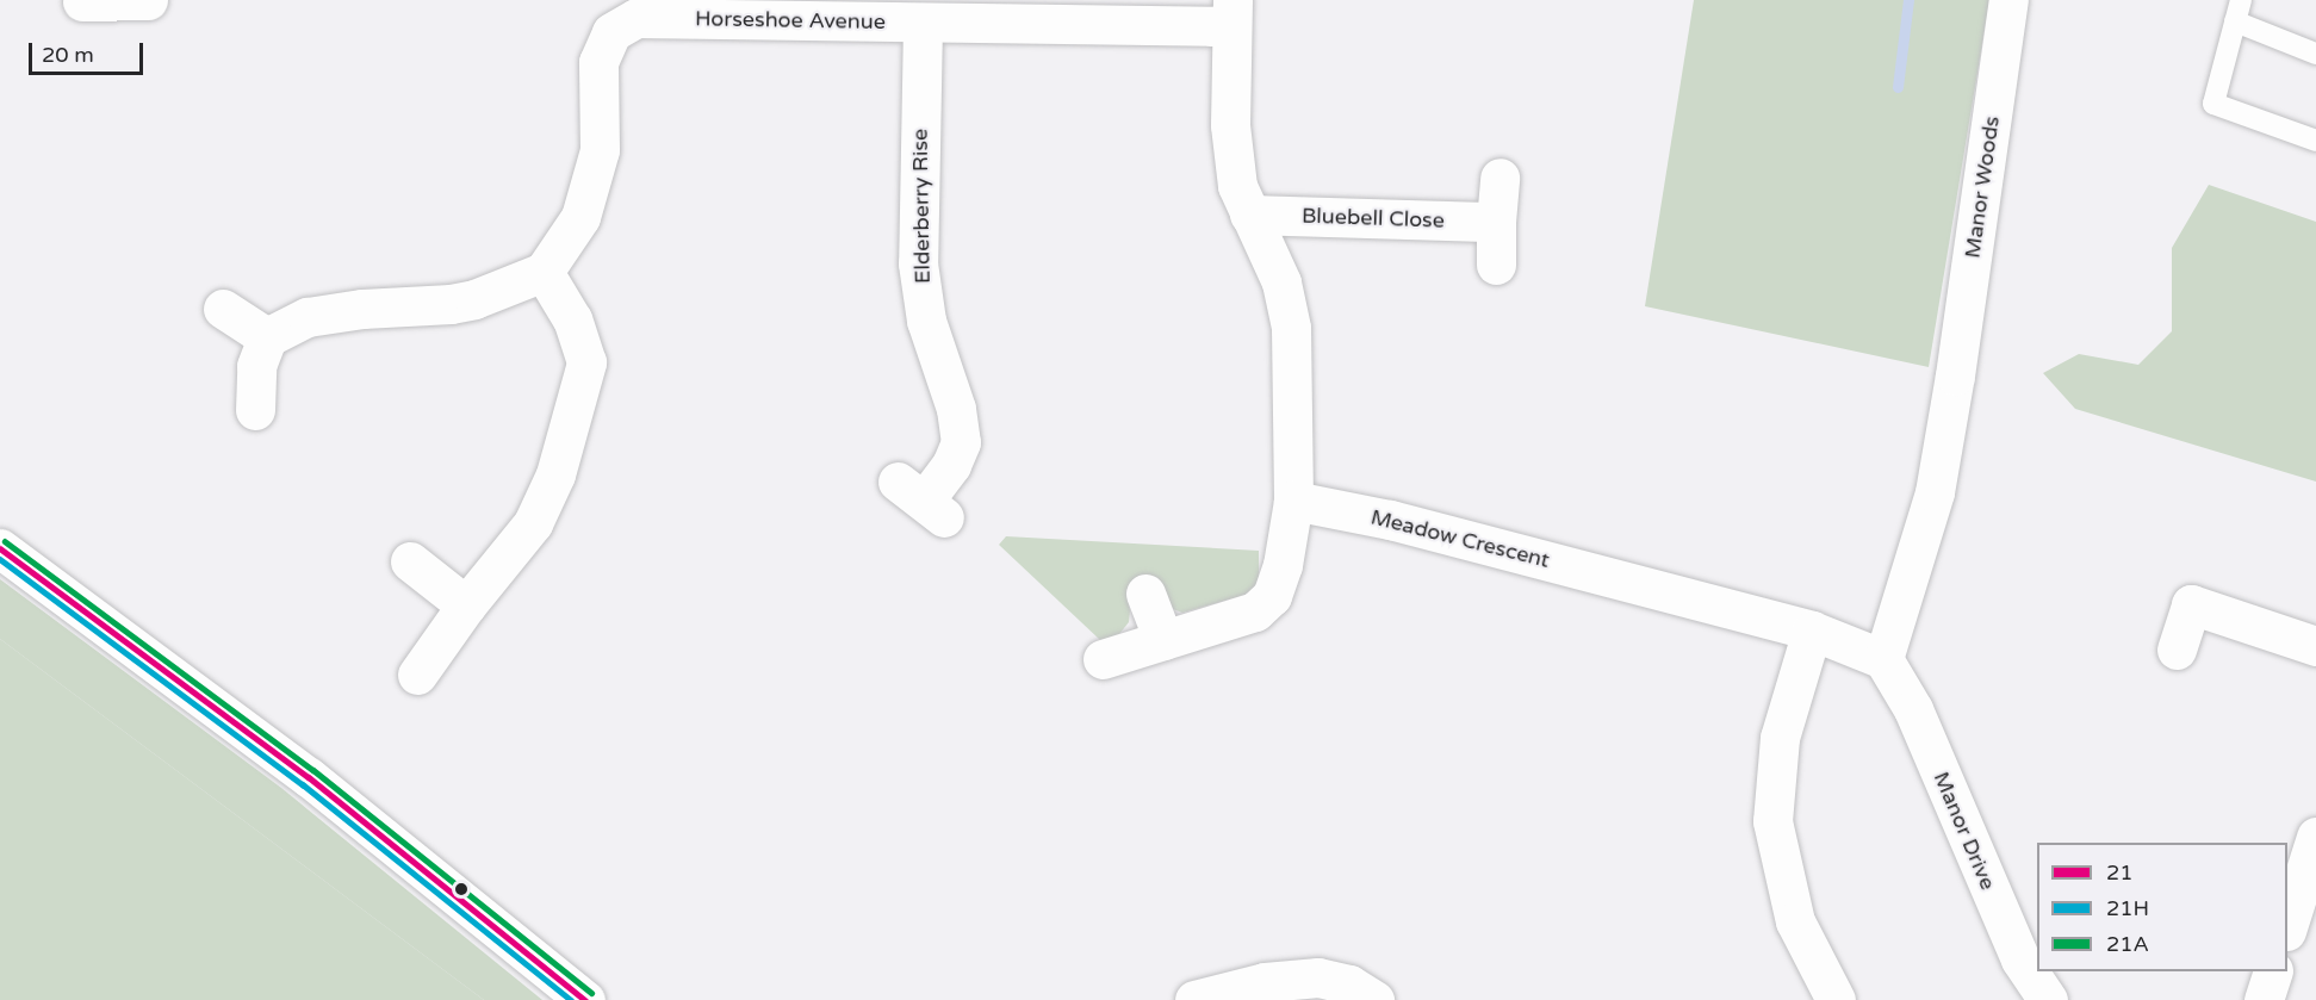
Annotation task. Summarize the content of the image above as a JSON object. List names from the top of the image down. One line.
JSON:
{"streets":{"main road":["Horseshoe Avenue","Manor Woods","Elderberry Rise","Bluebell Close","Meadow Crescent","Manor Drive"]},"crossings":[["Horseshoe Avenue","Elderberry Rise"],["Manor Woods","Manor Drive"]],"lines":["transit line 21A","transit line 21","transit line 21H"],"legend":["21","21H","21A"],"scale_bar":"20 m"}
